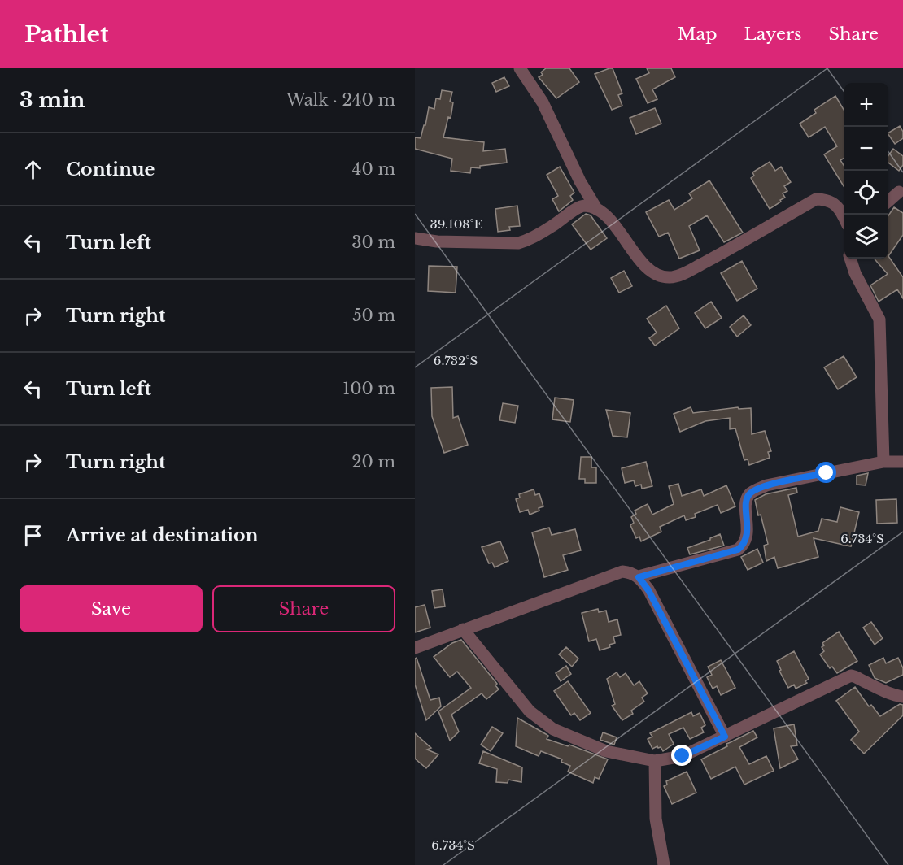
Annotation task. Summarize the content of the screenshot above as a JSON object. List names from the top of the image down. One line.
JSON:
{"page":{"header":"Pathlet","nav":["Map","Layers","Share"],"heading":["3 min","Walk · 240 m"],"map_buttons":["+","−"],"list":[["Continue","40 m"],["Turn left","30 m"],["Turn right","50 m"],["Turn left","100 m"],["Turn right","20 m"],"Arrive at destination"],"buttons":["Save","Share"]},"coordinates":["39.108°E","6.732°S","6.734°S"]}
